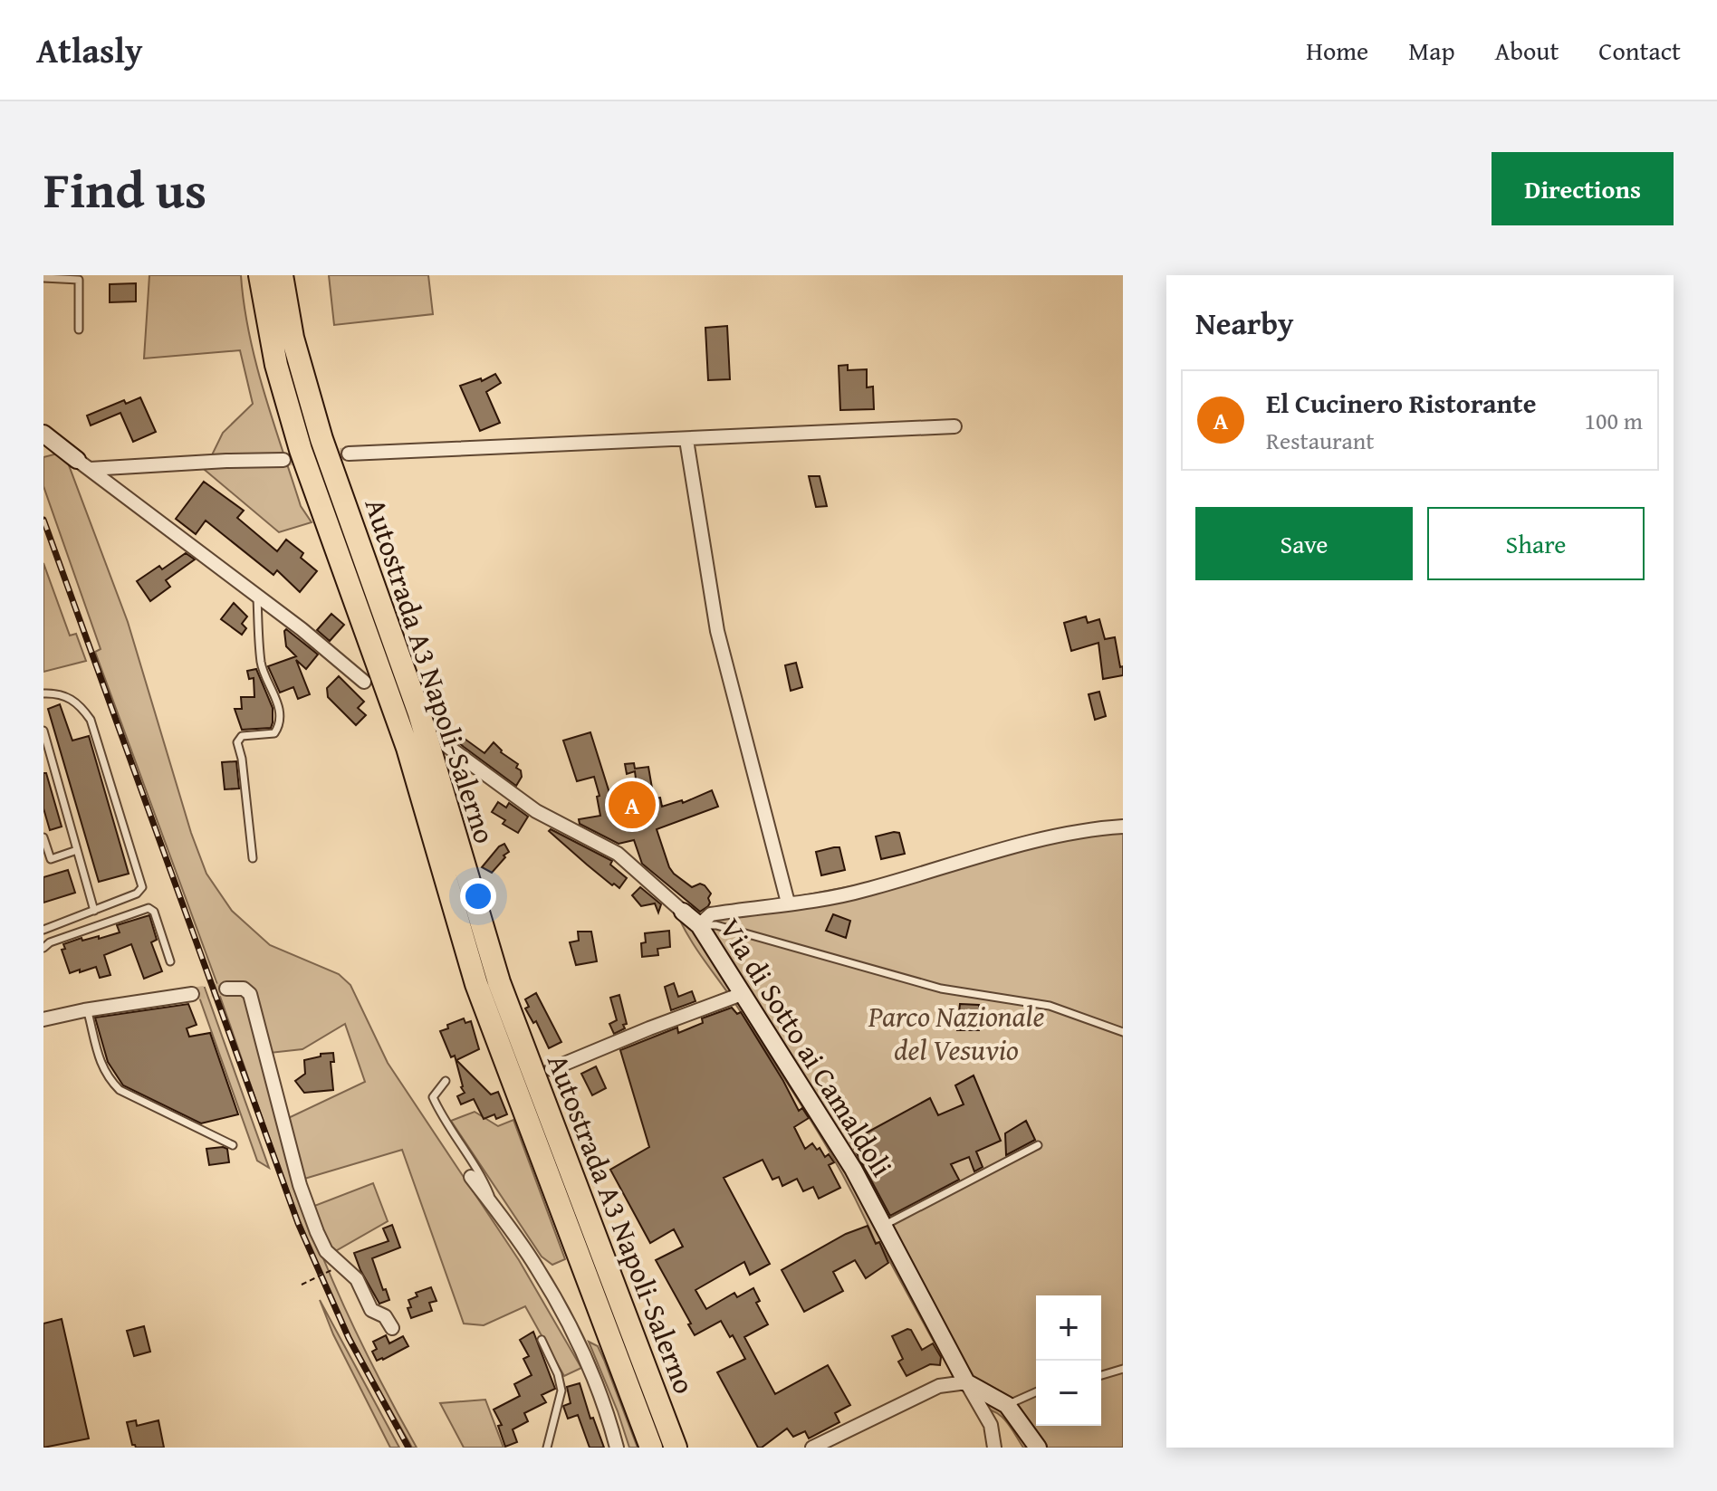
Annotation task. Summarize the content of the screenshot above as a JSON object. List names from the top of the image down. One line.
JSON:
{"streets":{"highway":["Autostrada A3 Napoli-Salerno"],"street":["Via di Sotto ai Camaldoli"]},"parks":["Parco Nazionale del Vesuvio"],"page":{"header":"Atlasly","nav":["Home","Map","About","Contact"],"title":"Find us","buttons":["Directions",["Save","Share"]],"heading":"Nearby","list":[{"mark":"A","name":"El Cucinero Ristorante","note":"Restaurant","value":"100 m"}],"pins":"A","map_buttons":["+","−"]}}
